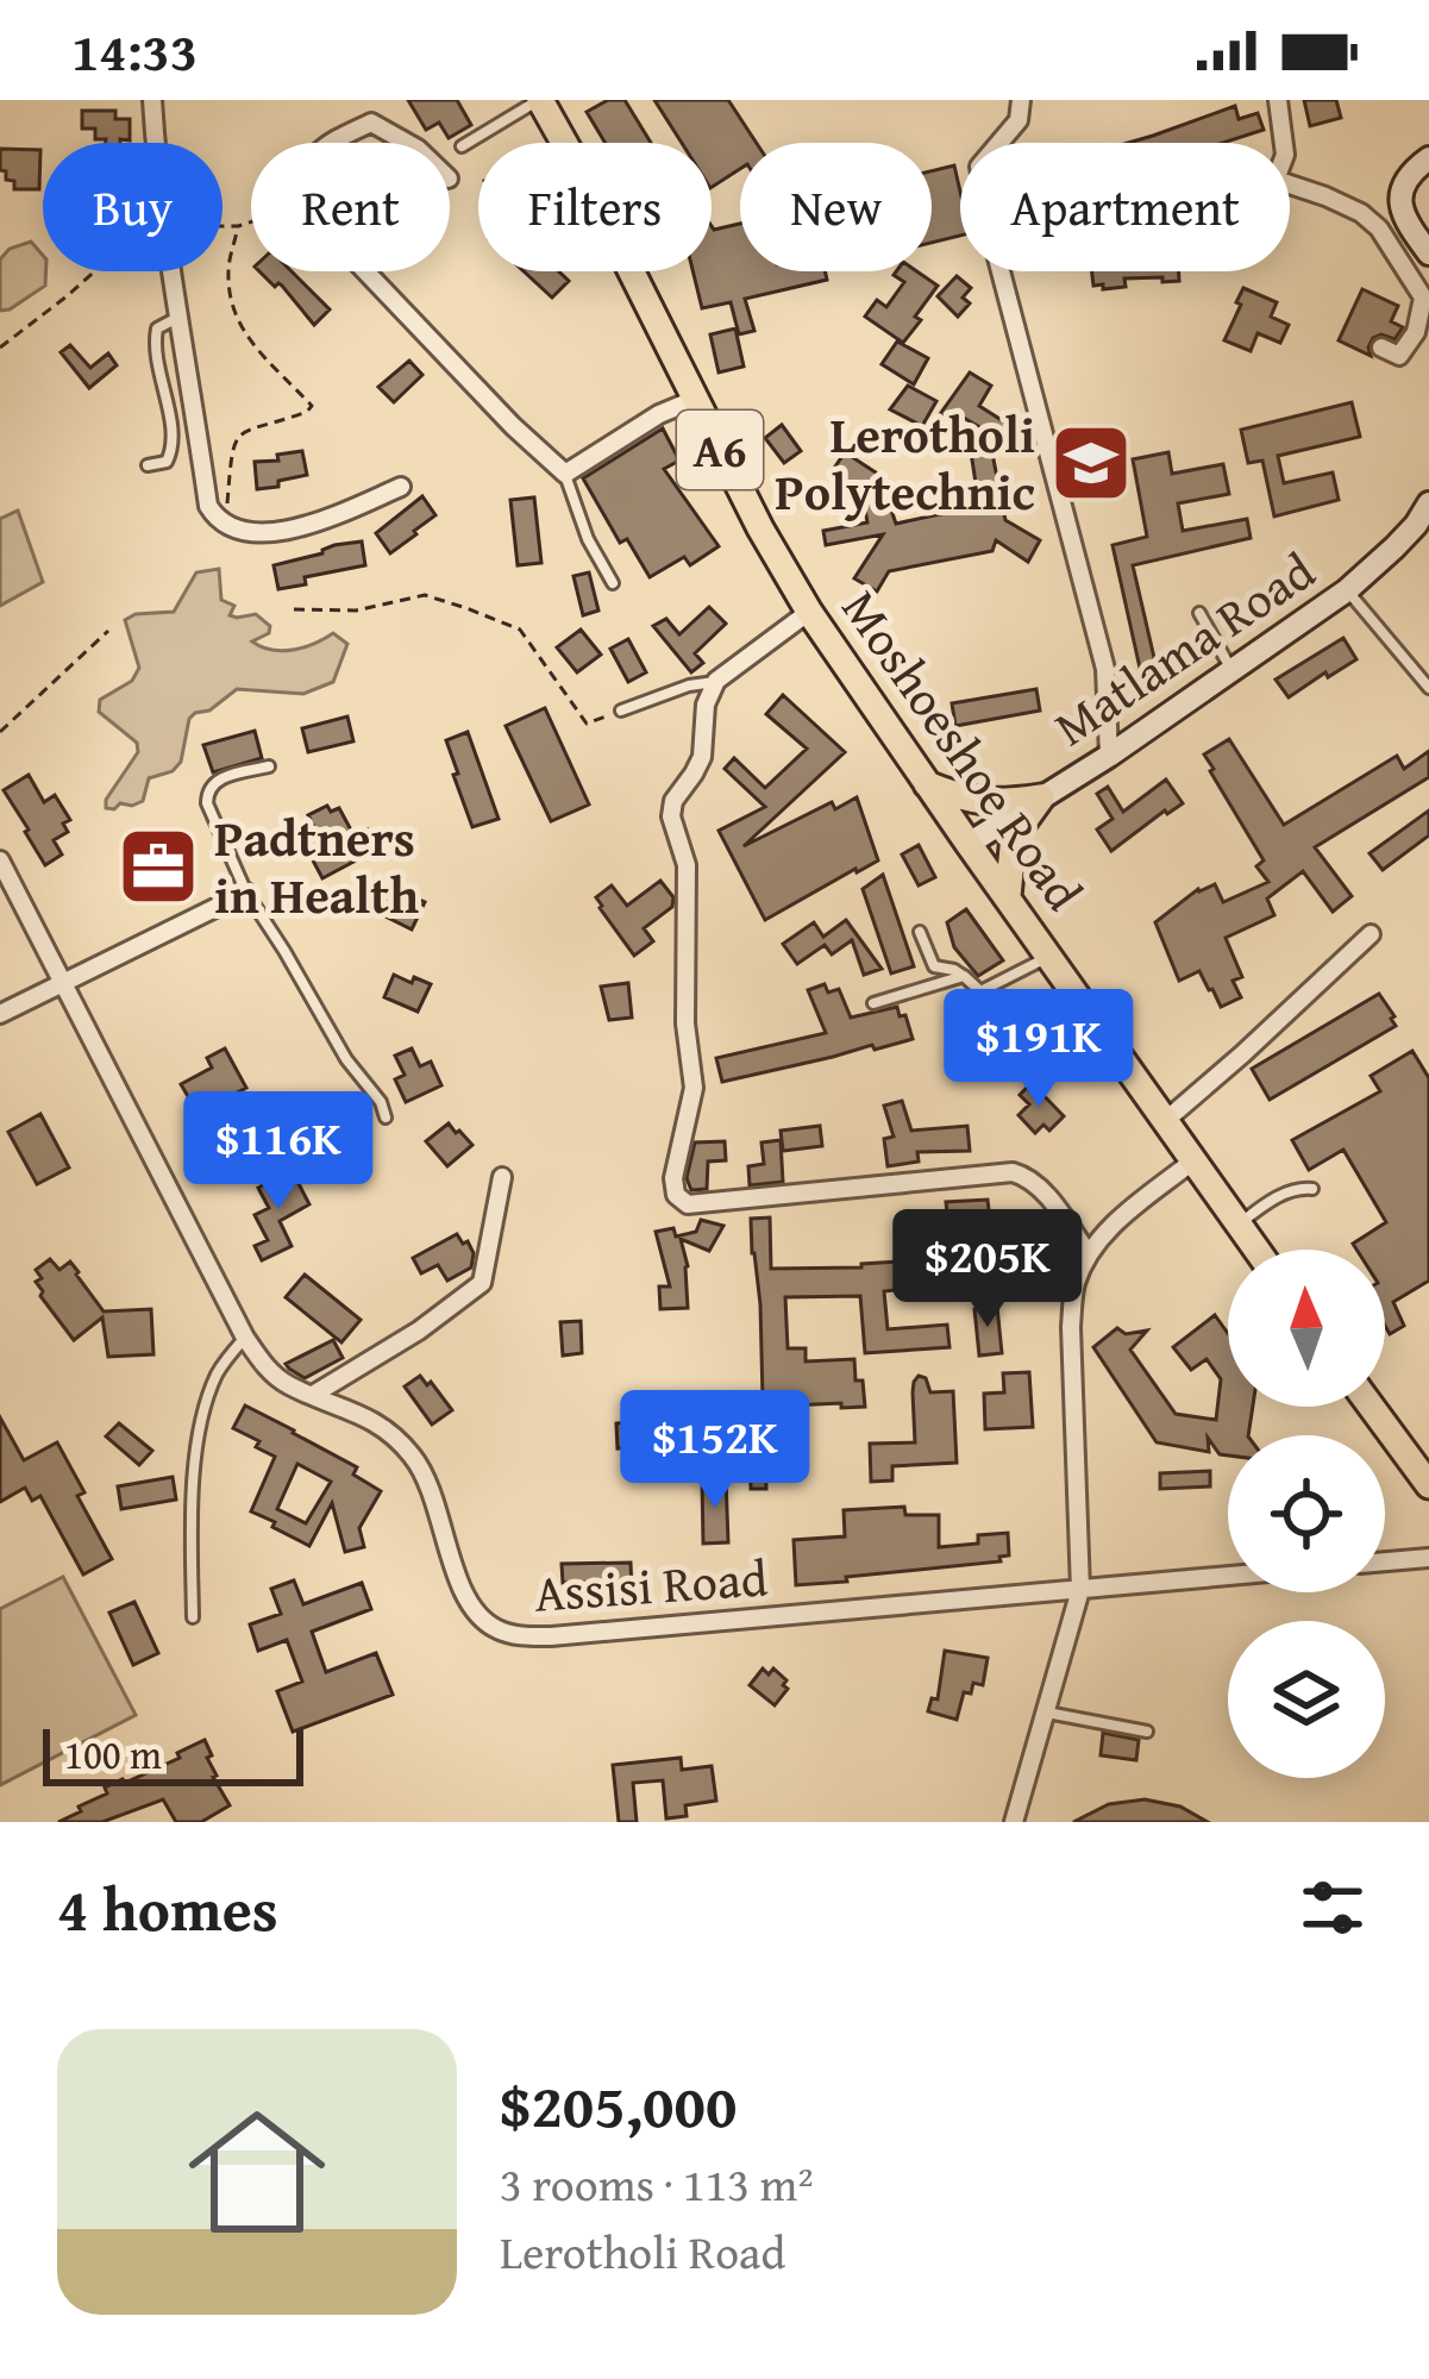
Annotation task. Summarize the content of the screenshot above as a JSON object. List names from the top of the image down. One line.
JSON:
{"streets":{"main road":["A6","Moshoeshoe Road"],"street":["Matlama Road","Assisi Road"]},"crossings":[["Matlama Road","Moshoeshoe Road"]],"places":{"school or university":["Lerotholi Polytechnic"],"office":["Padtners in Health"]},"scale_bar":"100 m","north":"top","page":{"status":"14:33","chip":["Buy","Rent","Filters","New","Apartment"],"price":["$191K","$116K","$205K","$152K"],"scale":"100 m","heading":"4 homes","list":[{"name":"$205,000","note":"3 rooms · 113 m² · Lerotholi Road"}]}}
